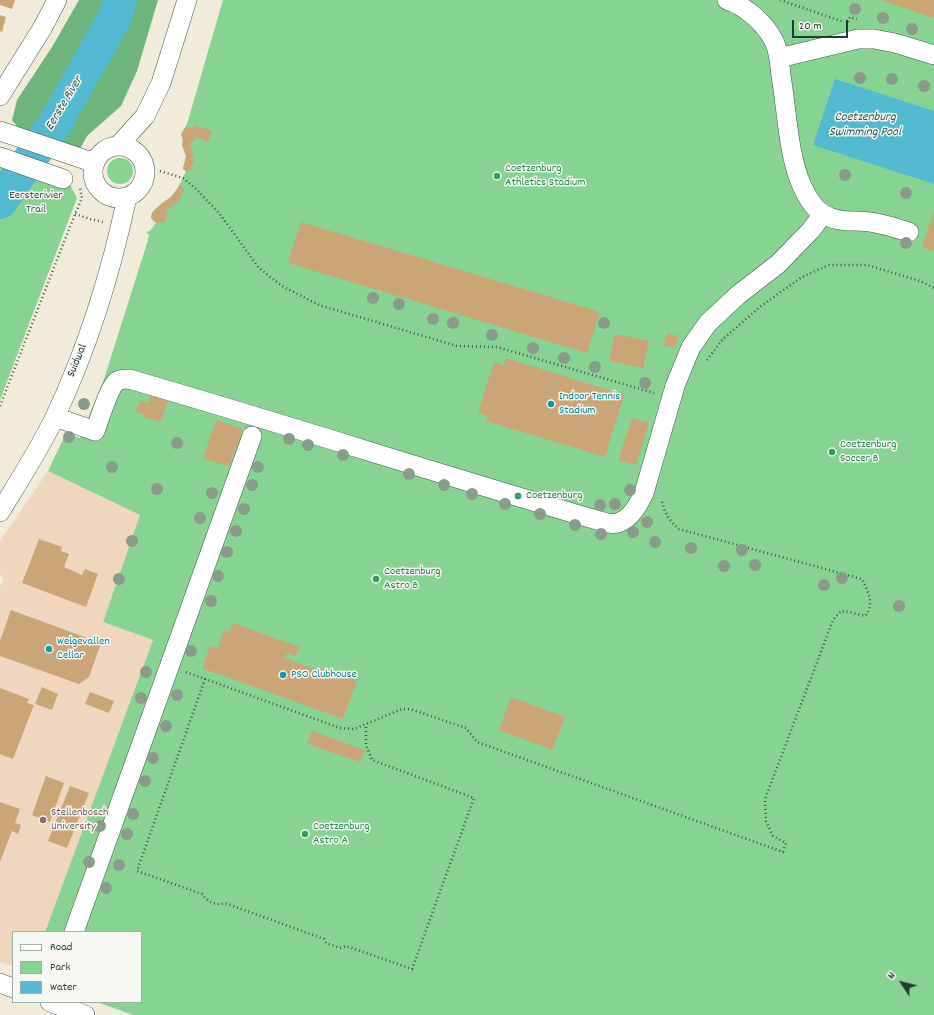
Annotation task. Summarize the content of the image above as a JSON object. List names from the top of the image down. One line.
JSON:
{"streets":{"street":["Suidwal"]},"water":["Eerste River","Coetzenburg Swimming Pool"],"parks":["Eersterivier Trail"],"places":["Coetzenburg Athletics Stadium","Indoor Tennis Stadium","Coetzenburg Soccer B","Coetzenburg","Coetzenburg Astro B","Welgevallen Cellar","PSO Clubhouse","Stellenbosch University","Coetzenburg Astro A"],"legend":["Road","Park","Water"],"scale_bar":"20 m","north":"top left"}
